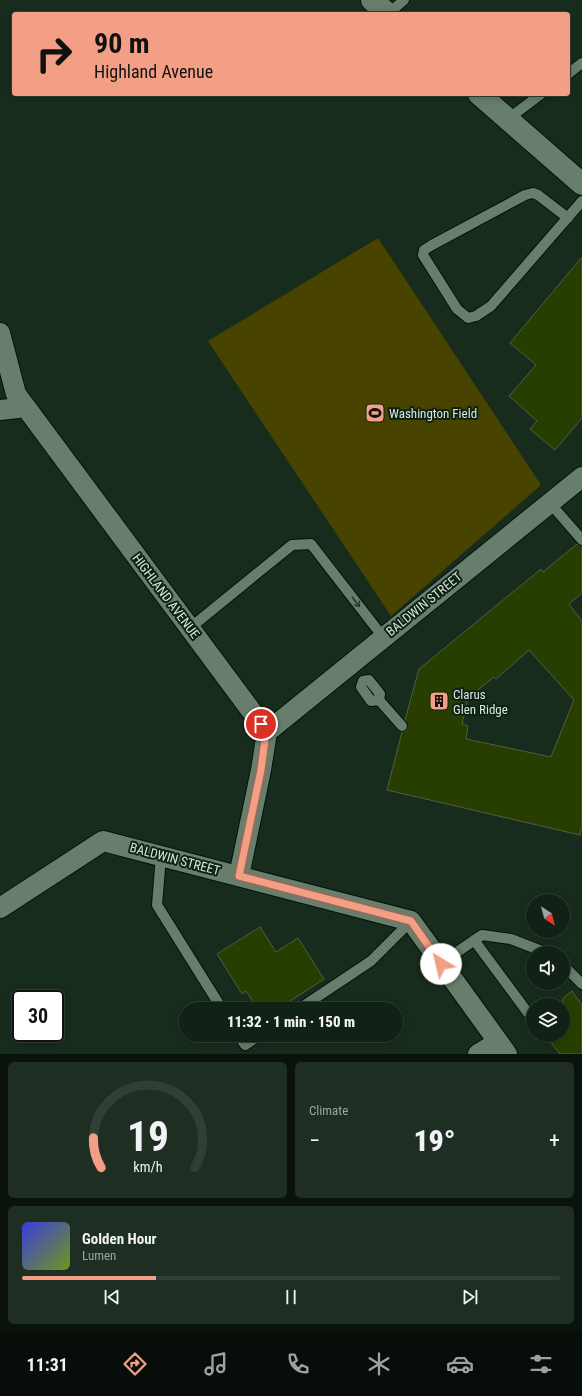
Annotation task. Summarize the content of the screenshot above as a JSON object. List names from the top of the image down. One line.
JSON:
{"streets":{"street":["HIGHLAND AVENUE","BALDWIN STREET"]},"crossings":[["HIGHLAND AVENUE","BALDWIN STREET"]],"places":{"sports":["Washington Field"],"building":["Clarus Glen Ridge"]},"north":"bottom right","page":{"turn":["90 m","Highland Avenue"],"limit":"30","trip":"11:32 · 1 min · 150 m","tile":"Climate","heat":["−","19°","+"],"song":["Golden Hour","Lumen"],"tabs":"11:31","gauge":["19","km/h"]}}
